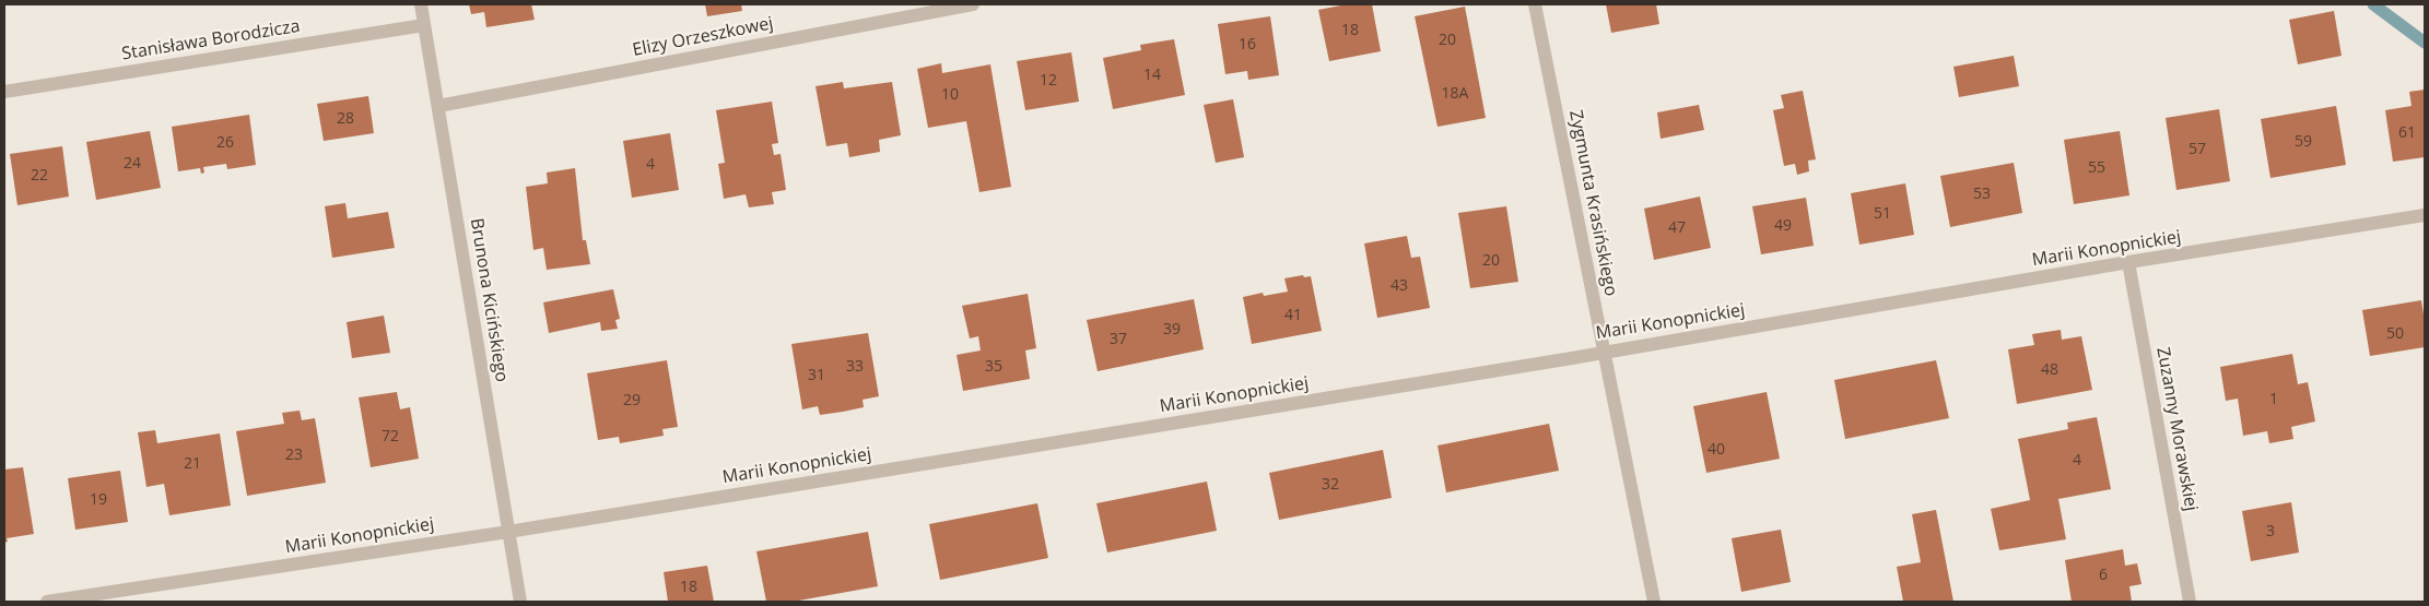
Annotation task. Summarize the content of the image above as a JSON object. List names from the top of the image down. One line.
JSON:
{"streets":{"street":["Elizy Orzeszkowej","Stanisława Borodzicza","Zygmunta Krasińskiego","Marii Konopnickiej","Brunona Kicińskiego","Zuzanny Morawskiej"]},"crossings":[["Elizy Orzeszkowej","Brunona Kicińskiego"],["Stanisława Borodzicza","Brunona Kicińskiego"],["Zygmunta Krasińskiego","Marii Konopnickiej"],["Marii Konopnickiej","Brunona Kicińskiego"],["Marii Konopnickiej","Zuzanny Morawskiej"]],"house_numbers":["18","20","16","14","12","18A","10","28","61","59","26","57","24","4","55","22","53","51","49","47","20","43","41","39","50","37","33","35","48","31","1","29","72","40","23","4","21","32","19","3","6","18"]}
